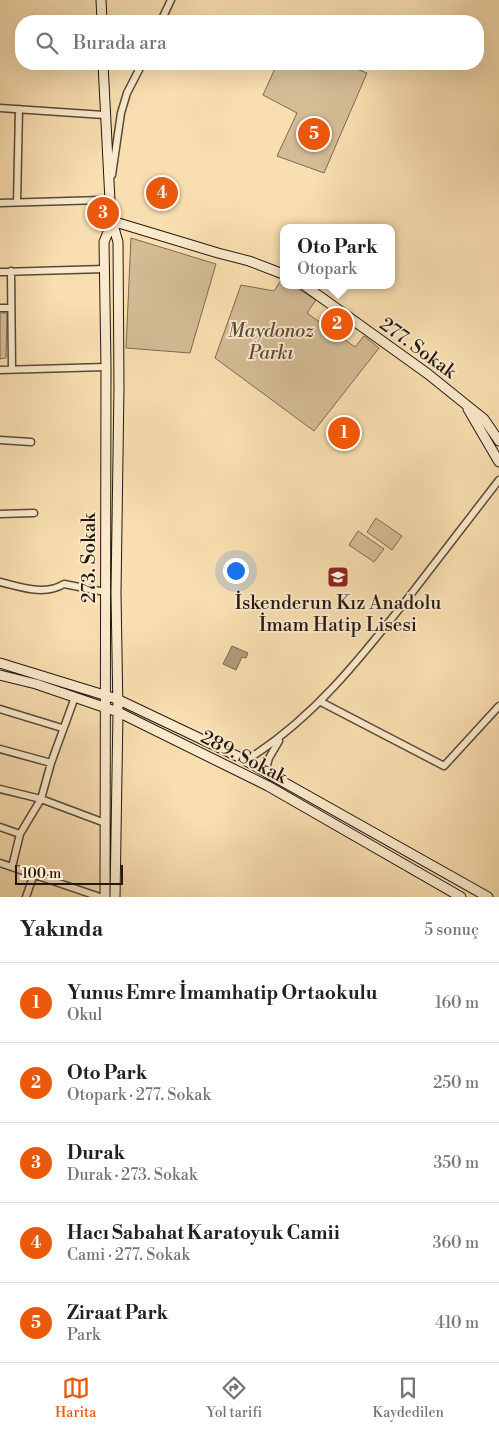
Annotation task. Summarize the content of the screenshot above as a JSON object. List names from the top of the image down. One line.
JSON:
{"streets":{"street":["277. Sokak","273. Sokak","289. Sokak"]},"crossings":[["273. Sokak","289. Sokak"]],"parks":["Maydonoz Parkı"],"places":{"school or university":["İskenderun Kız Anadolu İmam Hatip Lisesi"]},"scale_bar":"100 m","page":{"search":"Burada ara","pins":["5","4","3","2","1"],"popup":["Oto Park","Otopark"],"scale":"100 m","heading":["Yakında","5 sonuç"],"list":[{"mark":"1","name":"Yunus Emre İmamhatip Ortaokulu","note":"Okul","value":"160 m"},{"mark":"2","name":"Oto Park","note":"Otopark · 277. Sokak","value":"250 m"},{"mark":"3","name":"Durak","note":"Durak · 273. Sokak","value":"350 m"},{"mark":"4","name":"Hacı Sabahat Karatoyuk Camii","note":"Cami · 277. Sokak","value":"360 m"},{"mark":"5","name":"Ziraat Park","note":"Park","value":"410 m"}],"nav":["Harita","Yol tarifi","Kaydedilen"]}}
